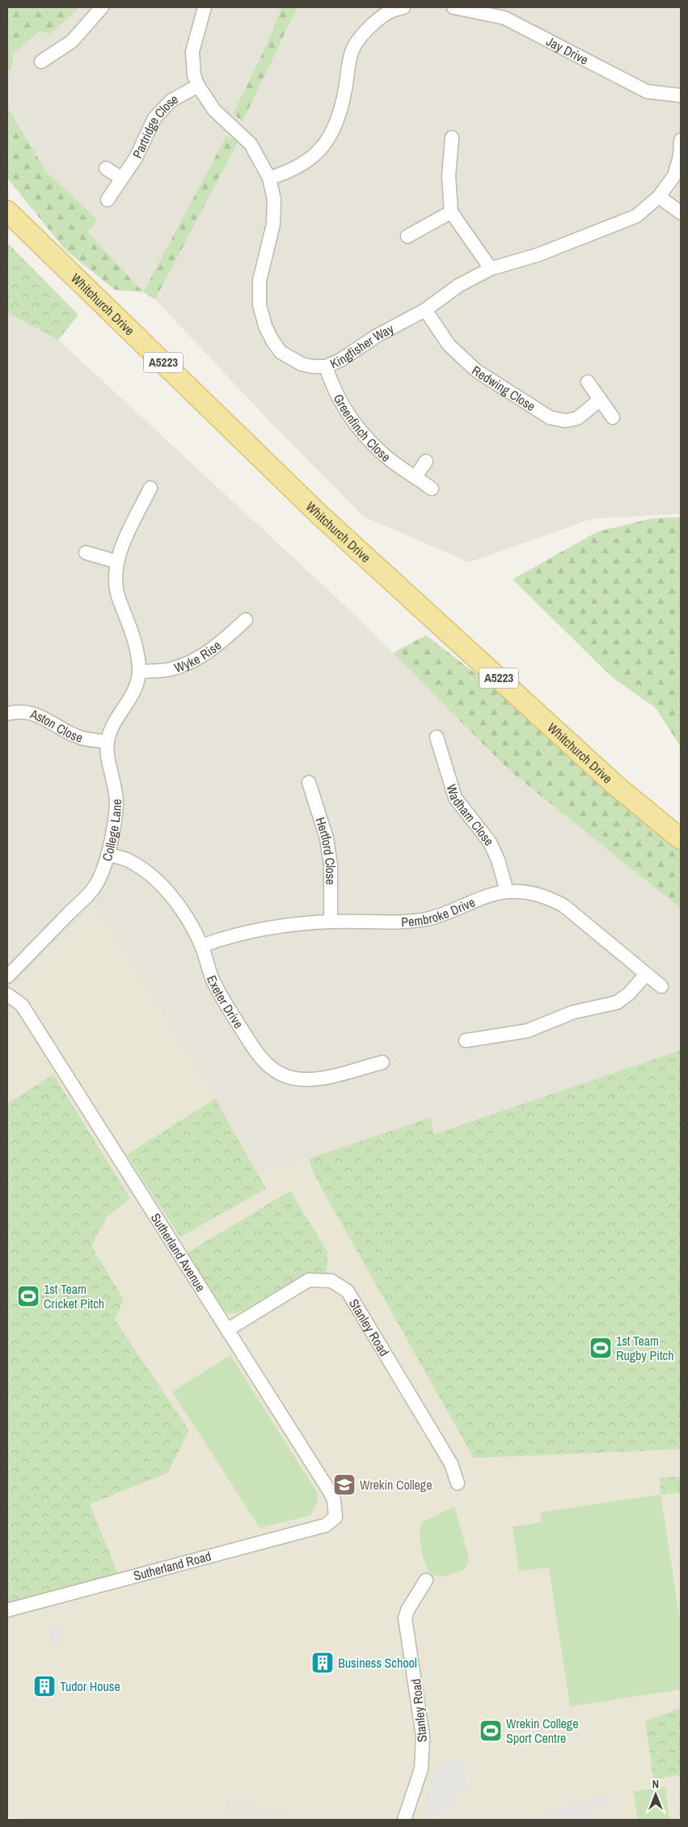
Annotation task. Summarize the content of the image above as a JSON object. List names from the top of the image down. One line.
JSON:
{"streets":{"main road":["Whitchurch Drive","A5223"],"street":["Jay Drive","Partridge Close","Kingfisher Way","Redwing Close","Greenfinch Close","Wyke Rise","Aston Close","Wadham Close","College Lane","Hertford Close","Pembroke Drive","Exeter Drive","Sutherland Avenue","Stanley Road","Sutherland Road"]},"crossings":[["Partridge Close","Kingfisher Way"],["Kingfisher Way","Redwing Close"],["Kingfisher Way","Greenfinch Close"],["Wyke Rise","College Lane"],["Aston Close","College Lane"],["Wadham Close","Pembroke Drive"],["College Lane","Exeter Drive"],["Hertford Close","Pembroke Drive"],["Pembroke Drive","Exeter Drive"],["Sutherland Avenue","Stanley Road"],["Sutherland Avenue","Sutherland Road"]],"places":{"sports":["1st Team Cricket Pitch","1st Team Rugby Pitch","Wrekin College Sport Centre"],"school or university":["Wrekin College"],"building":["Business School","Tudor House"]},"north":"top"}
